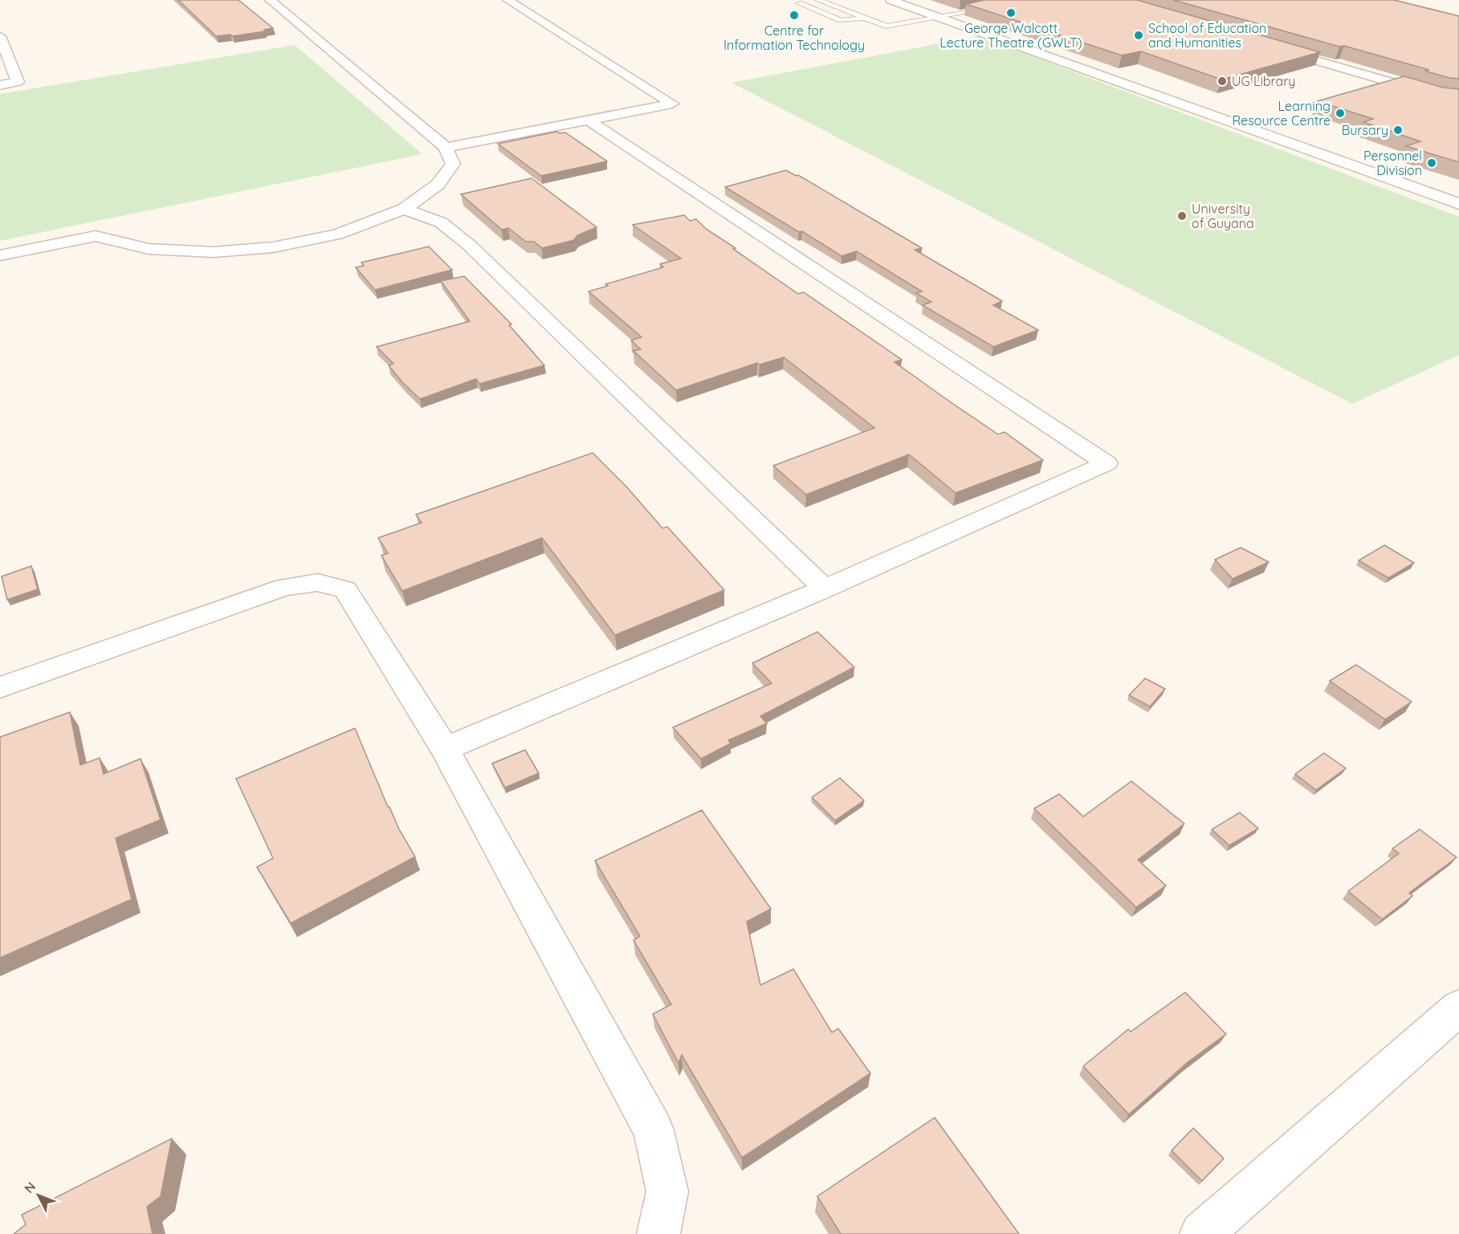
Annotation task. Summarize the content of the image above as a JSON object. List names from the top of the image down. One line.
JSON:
{"places":["George Walcott Lecture Theatre (GWLT)","Centre for Information Technology","School of Education and Humanities","UG Library","Learning Resource Centre","Bursary","Personnel Division","University of Guyana"],"north":"top left"}
